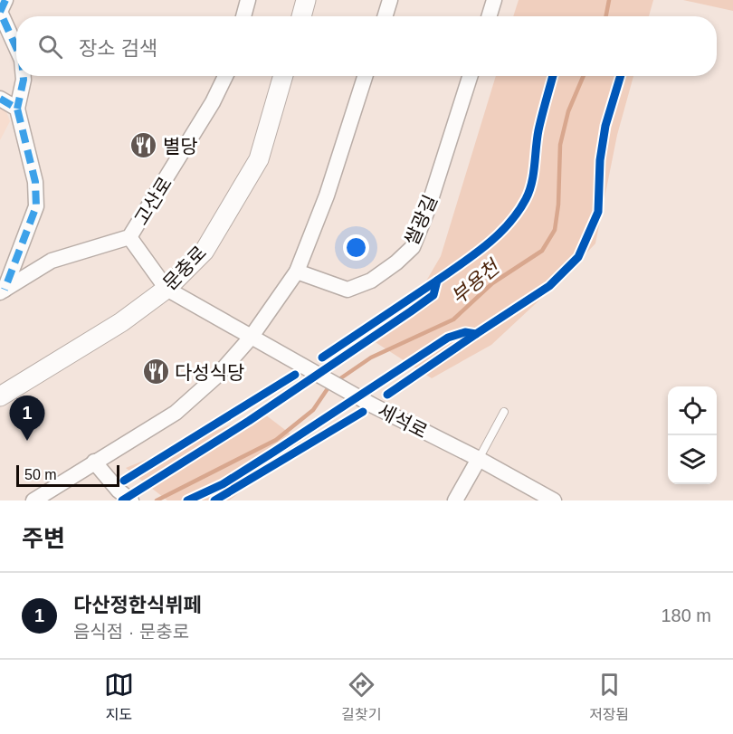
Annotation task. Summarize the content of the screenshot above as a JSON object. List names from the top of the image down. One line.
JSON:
{"streets":{"street":["고산로","쌀광길","문충로","세석로"]},"crossings":[["고산로","세석로"],["문충로","세석로"]],"water":["부용천"],"places":{"restaurant":["별당","다성식당"]},"scale_bar":"50 m","page":{"search":"장소 검색","pins":"1","scale":"50 m","heading":"주변","list":[{"mark":"1","name":"다산정한식뷔페","note":"음식점 · 문충로","value":"180 m"}],"nav":["지도","길찾기","저장됨"]}}
